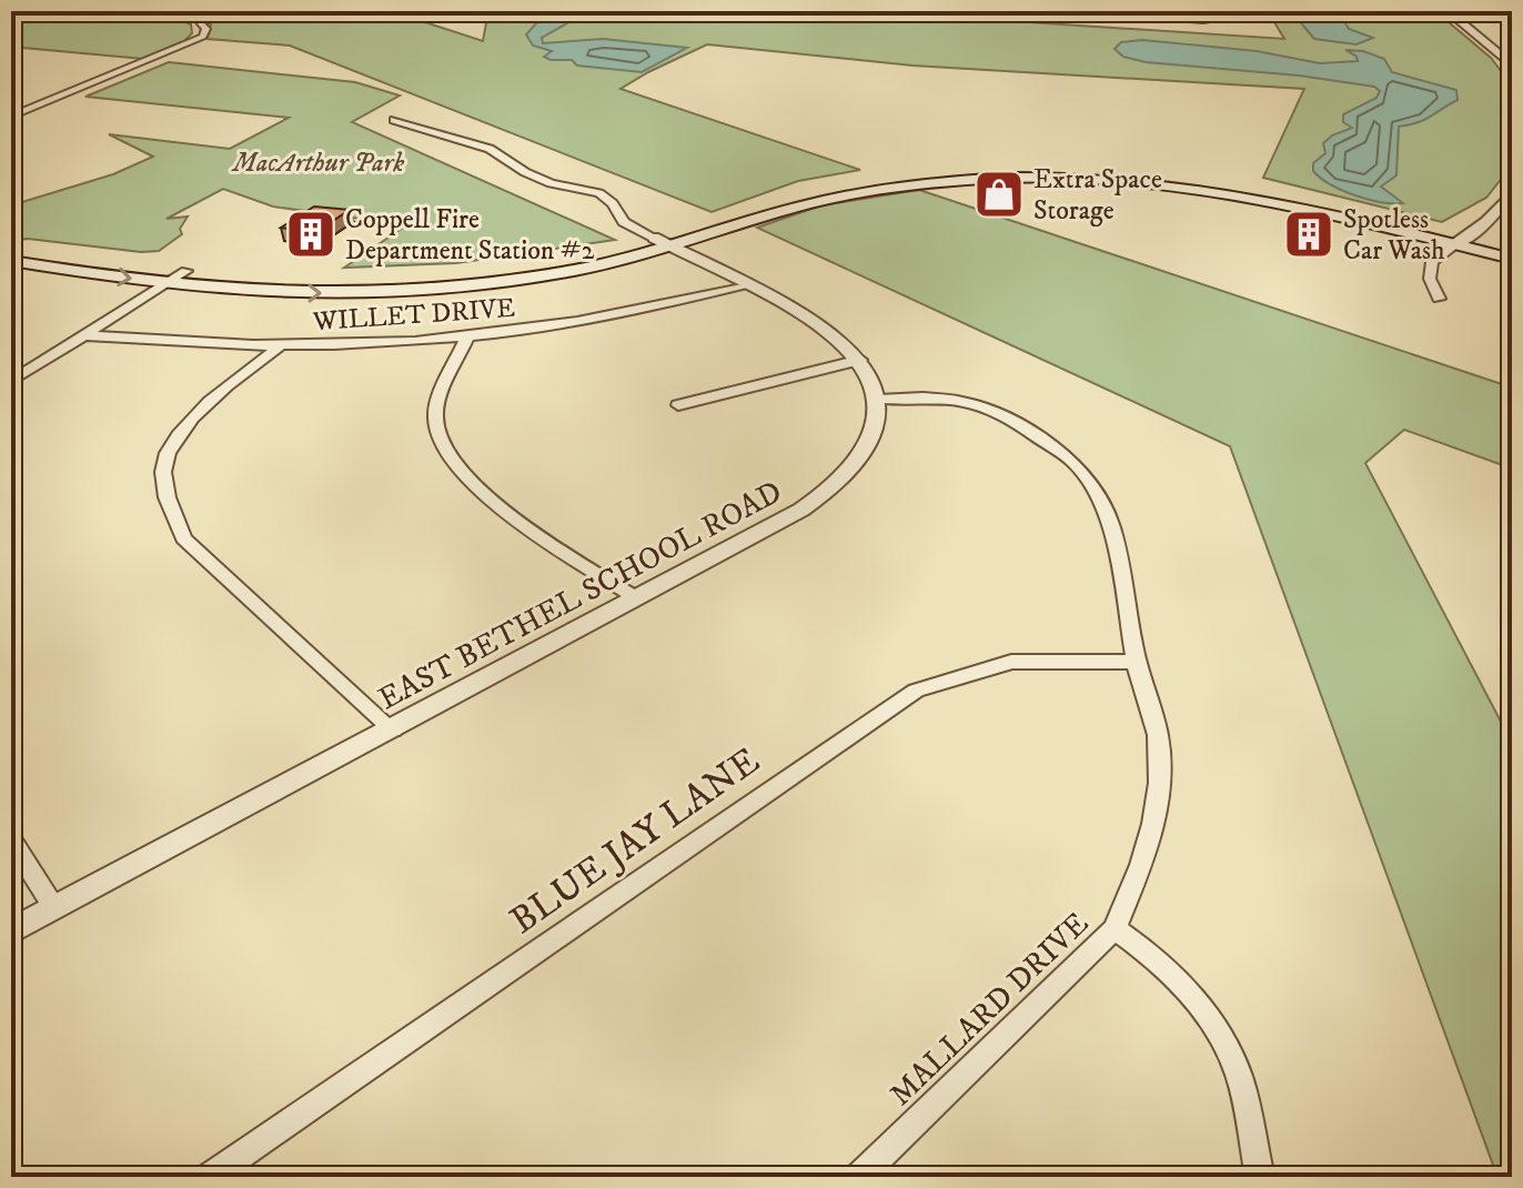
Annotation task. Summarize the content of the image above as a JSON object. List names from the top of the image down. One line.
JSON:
{"streets":{"street":["WILLET DRIVE","EAST BETHEL SCHOOL ROAD","BLUE JAY LANE","MALLARD DRIVE"]},"crossings":[["EAST BETHEL SCHOOL ROAD","MALLARD DRIVE"],["BLUE JAY LANE","MALLARD DRIVE"]],"parks":["MacArthur Park"],"places":{"shop":["Extra Space Storage"],"building":["Coppell Fire Department Station #2","Spotless Car Wash"]}}
